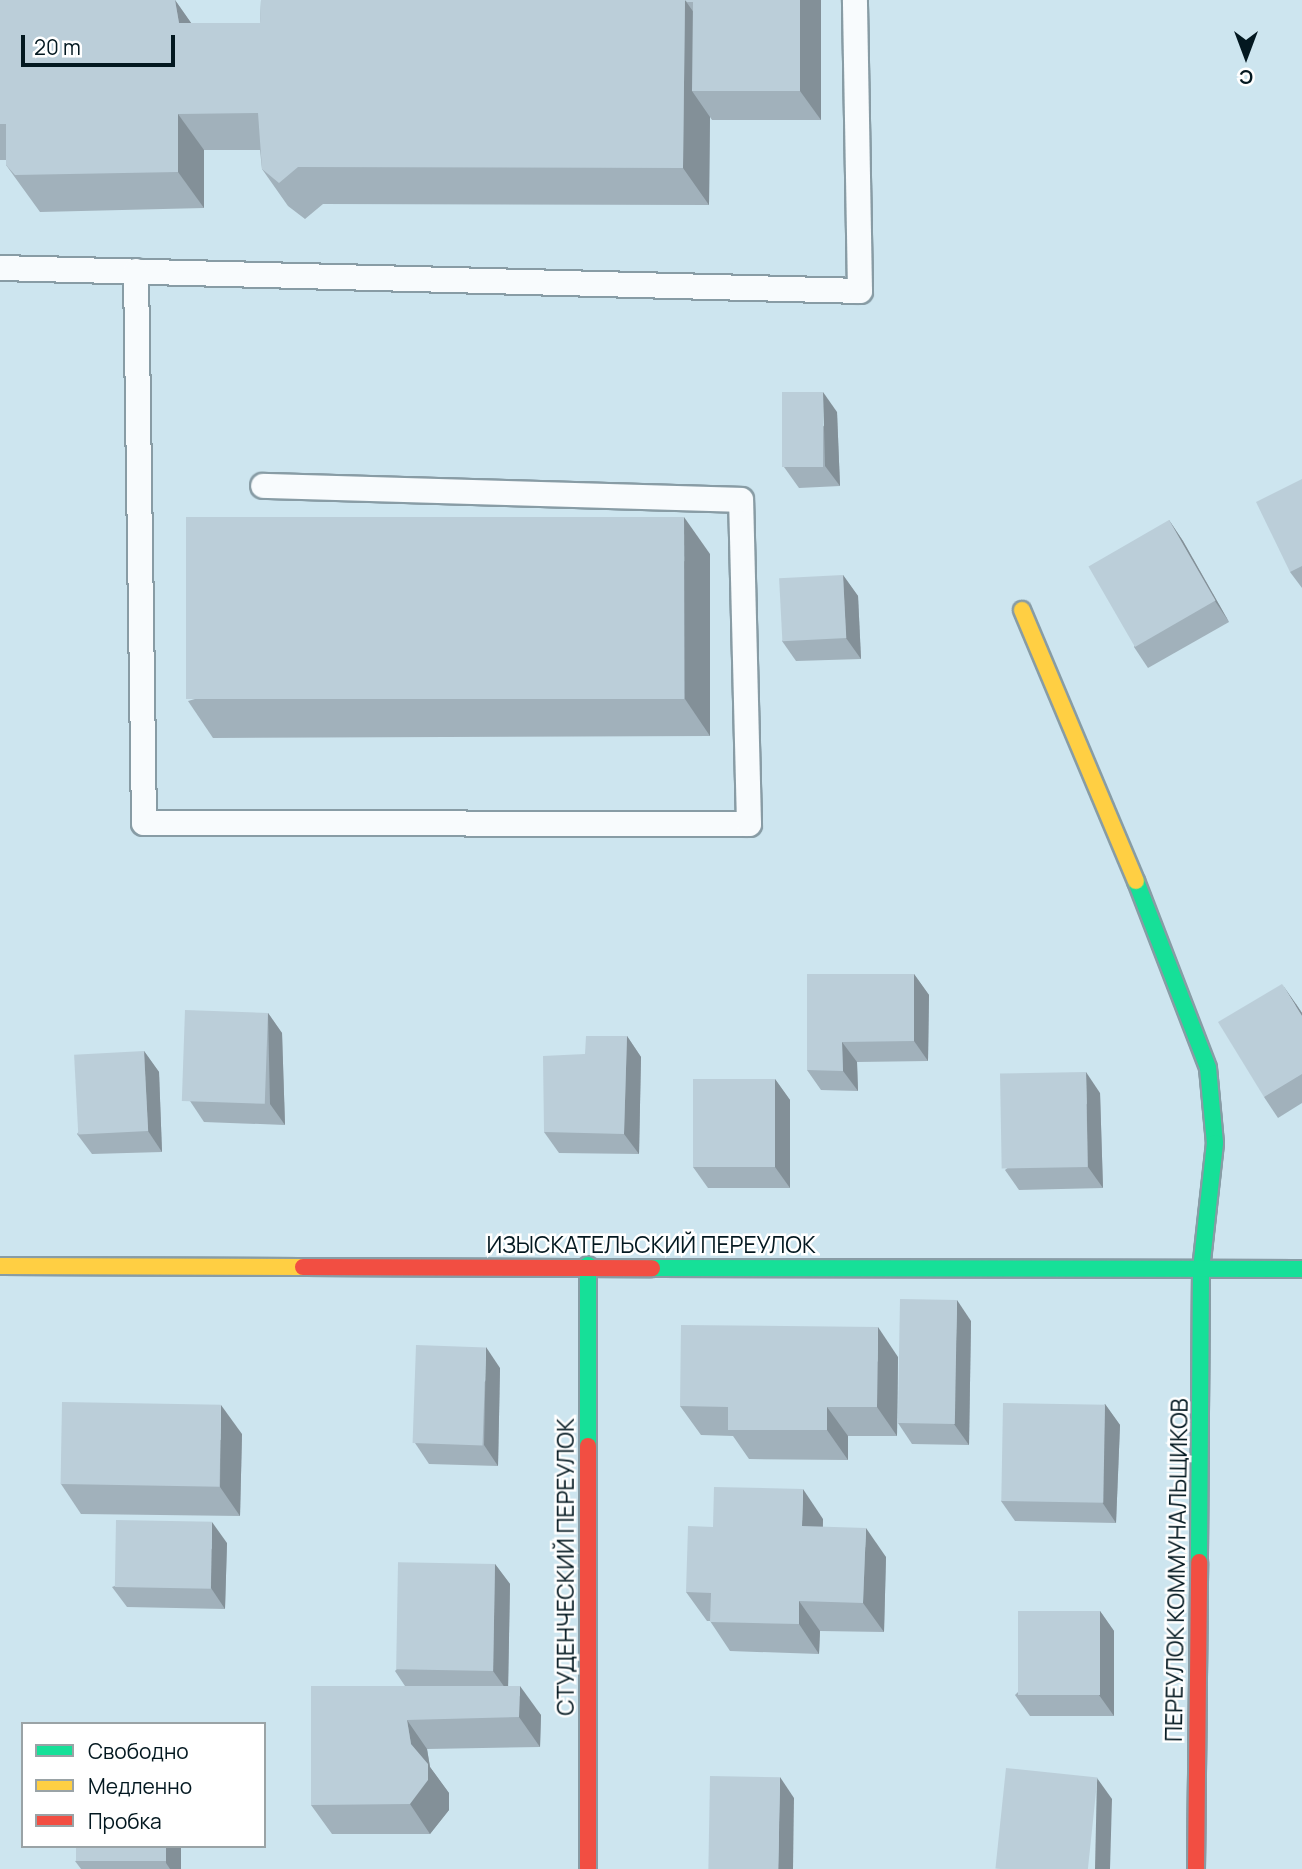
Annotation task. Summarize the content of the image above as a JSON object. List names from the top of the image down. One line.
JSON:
{"streets":{"street":["ИЗЫСКАТЕЛЬСКИЙ ПЕРЕУЛОК","СТУДЕНЧЕСКИЙ ПЕРЕУЛОК","ПЕРЕУЛОК КОММУНАЛЬЩИКОВ"]},"crossings":[["ИЗЫСКАТЕЛЬСКИЙ ПЕРЕУЛОК","СТУДЕНЧЕСКИЙ ПЕРЕУЛОК"],["ИЗЫСКАТЕЛЬСКИЙ ПЕРЕУЛОК","ПЕРЕУЛОК КОММУНАЛЬЩИКОВ"]],"legend":["Свободно","Медленно","Пробка"],"scale_bar":"20 m","north":"bottom"}
